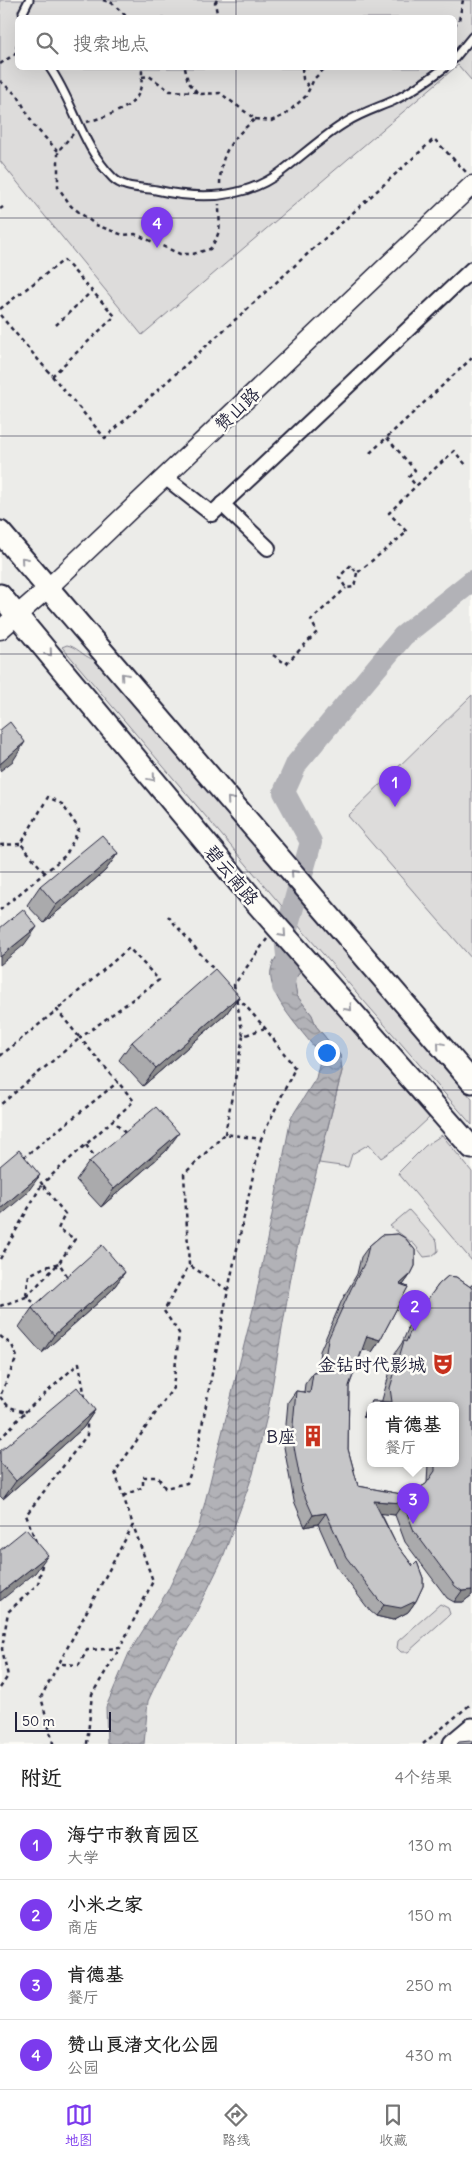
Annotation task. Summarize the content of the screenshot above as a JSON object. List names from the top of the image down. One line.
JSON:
{"streets":{"main road":["碧云南路"],"street":["赞山路"]},"crossings":[["赞山路","碧云南路"]],"places":{"theatre":["金钻时代影城"],"building":["B座"]},"scale_bar":"50 m","page":{"search":"搜索地点","pins":["4","1","2","3"],"popup":["肯德基","餐厅"],"scale":"50 m","heading":["附近","4个结果"],"list":[{"mark":"1","name":"海宁市教育园区","note":"大学","value":"130 m"},{"mark":"2","name":"小米之家","note":"商店","value":"150 m"},{"mark":"3","name":"肯德基","note":"餐厅","value":"250 m"},{"mark":"4","name":"赞山良渚文化公园","note":"公园","value":"430 m"}],"nav":["地图","路线","收藏"]}}
